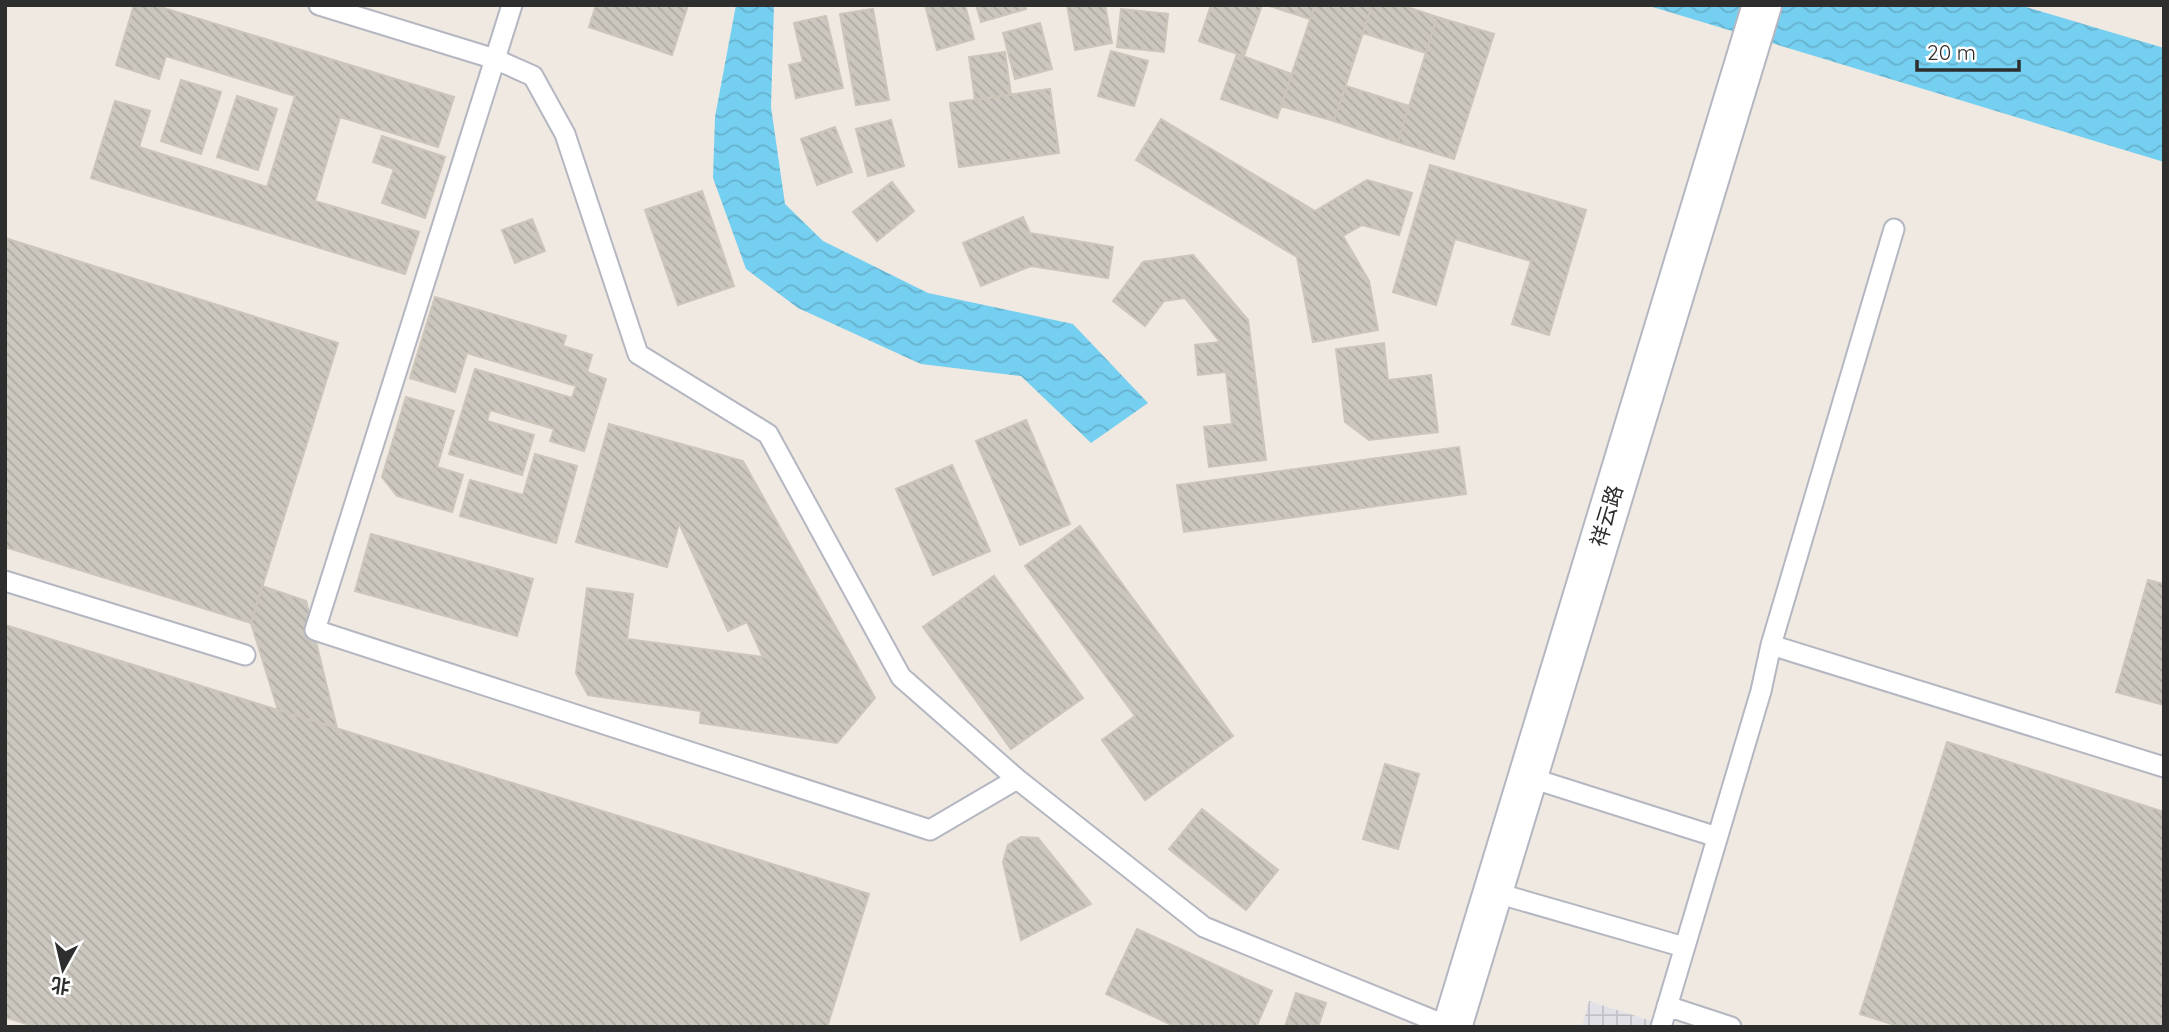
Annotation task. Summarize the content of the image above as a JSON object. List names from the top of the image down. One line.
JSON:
{"streets":{"street":["祥云路"]},"scale_bar":"20 m","north":"bottom"}
